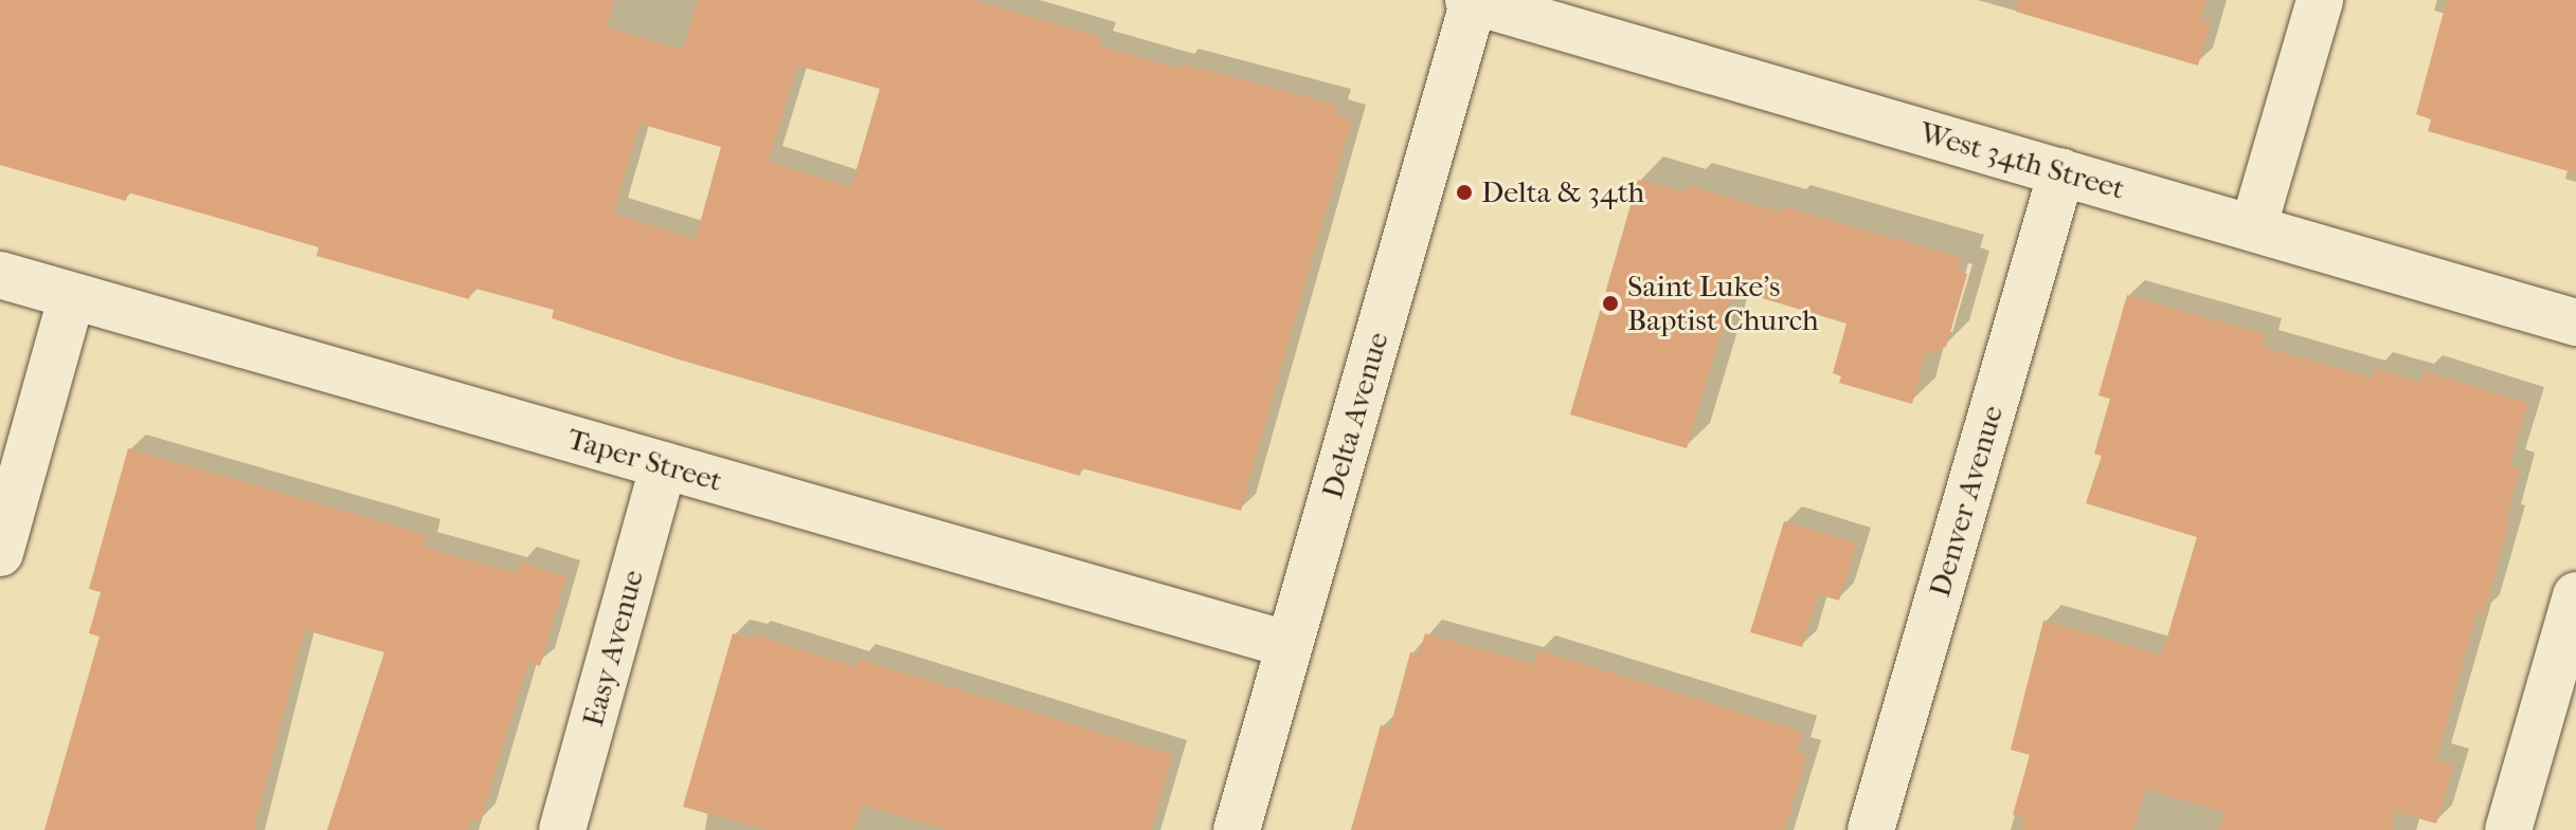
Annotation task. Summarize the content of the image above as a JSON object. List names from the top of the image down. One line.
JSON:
{"streets":{"street":["West 34th Street","Delta Avenue","Taper Street","Denver Avenue","Easy Avenue"]},"crossings":[["West 34th Street","Delta Avenue"],["West 34th Street","Denver Avenue"],["Delta Avenue","Taper Street"],["Taper Street","Easy Avenue"]],"places":["Delta & 34th","Saint Luke's Baptist Church"]}
